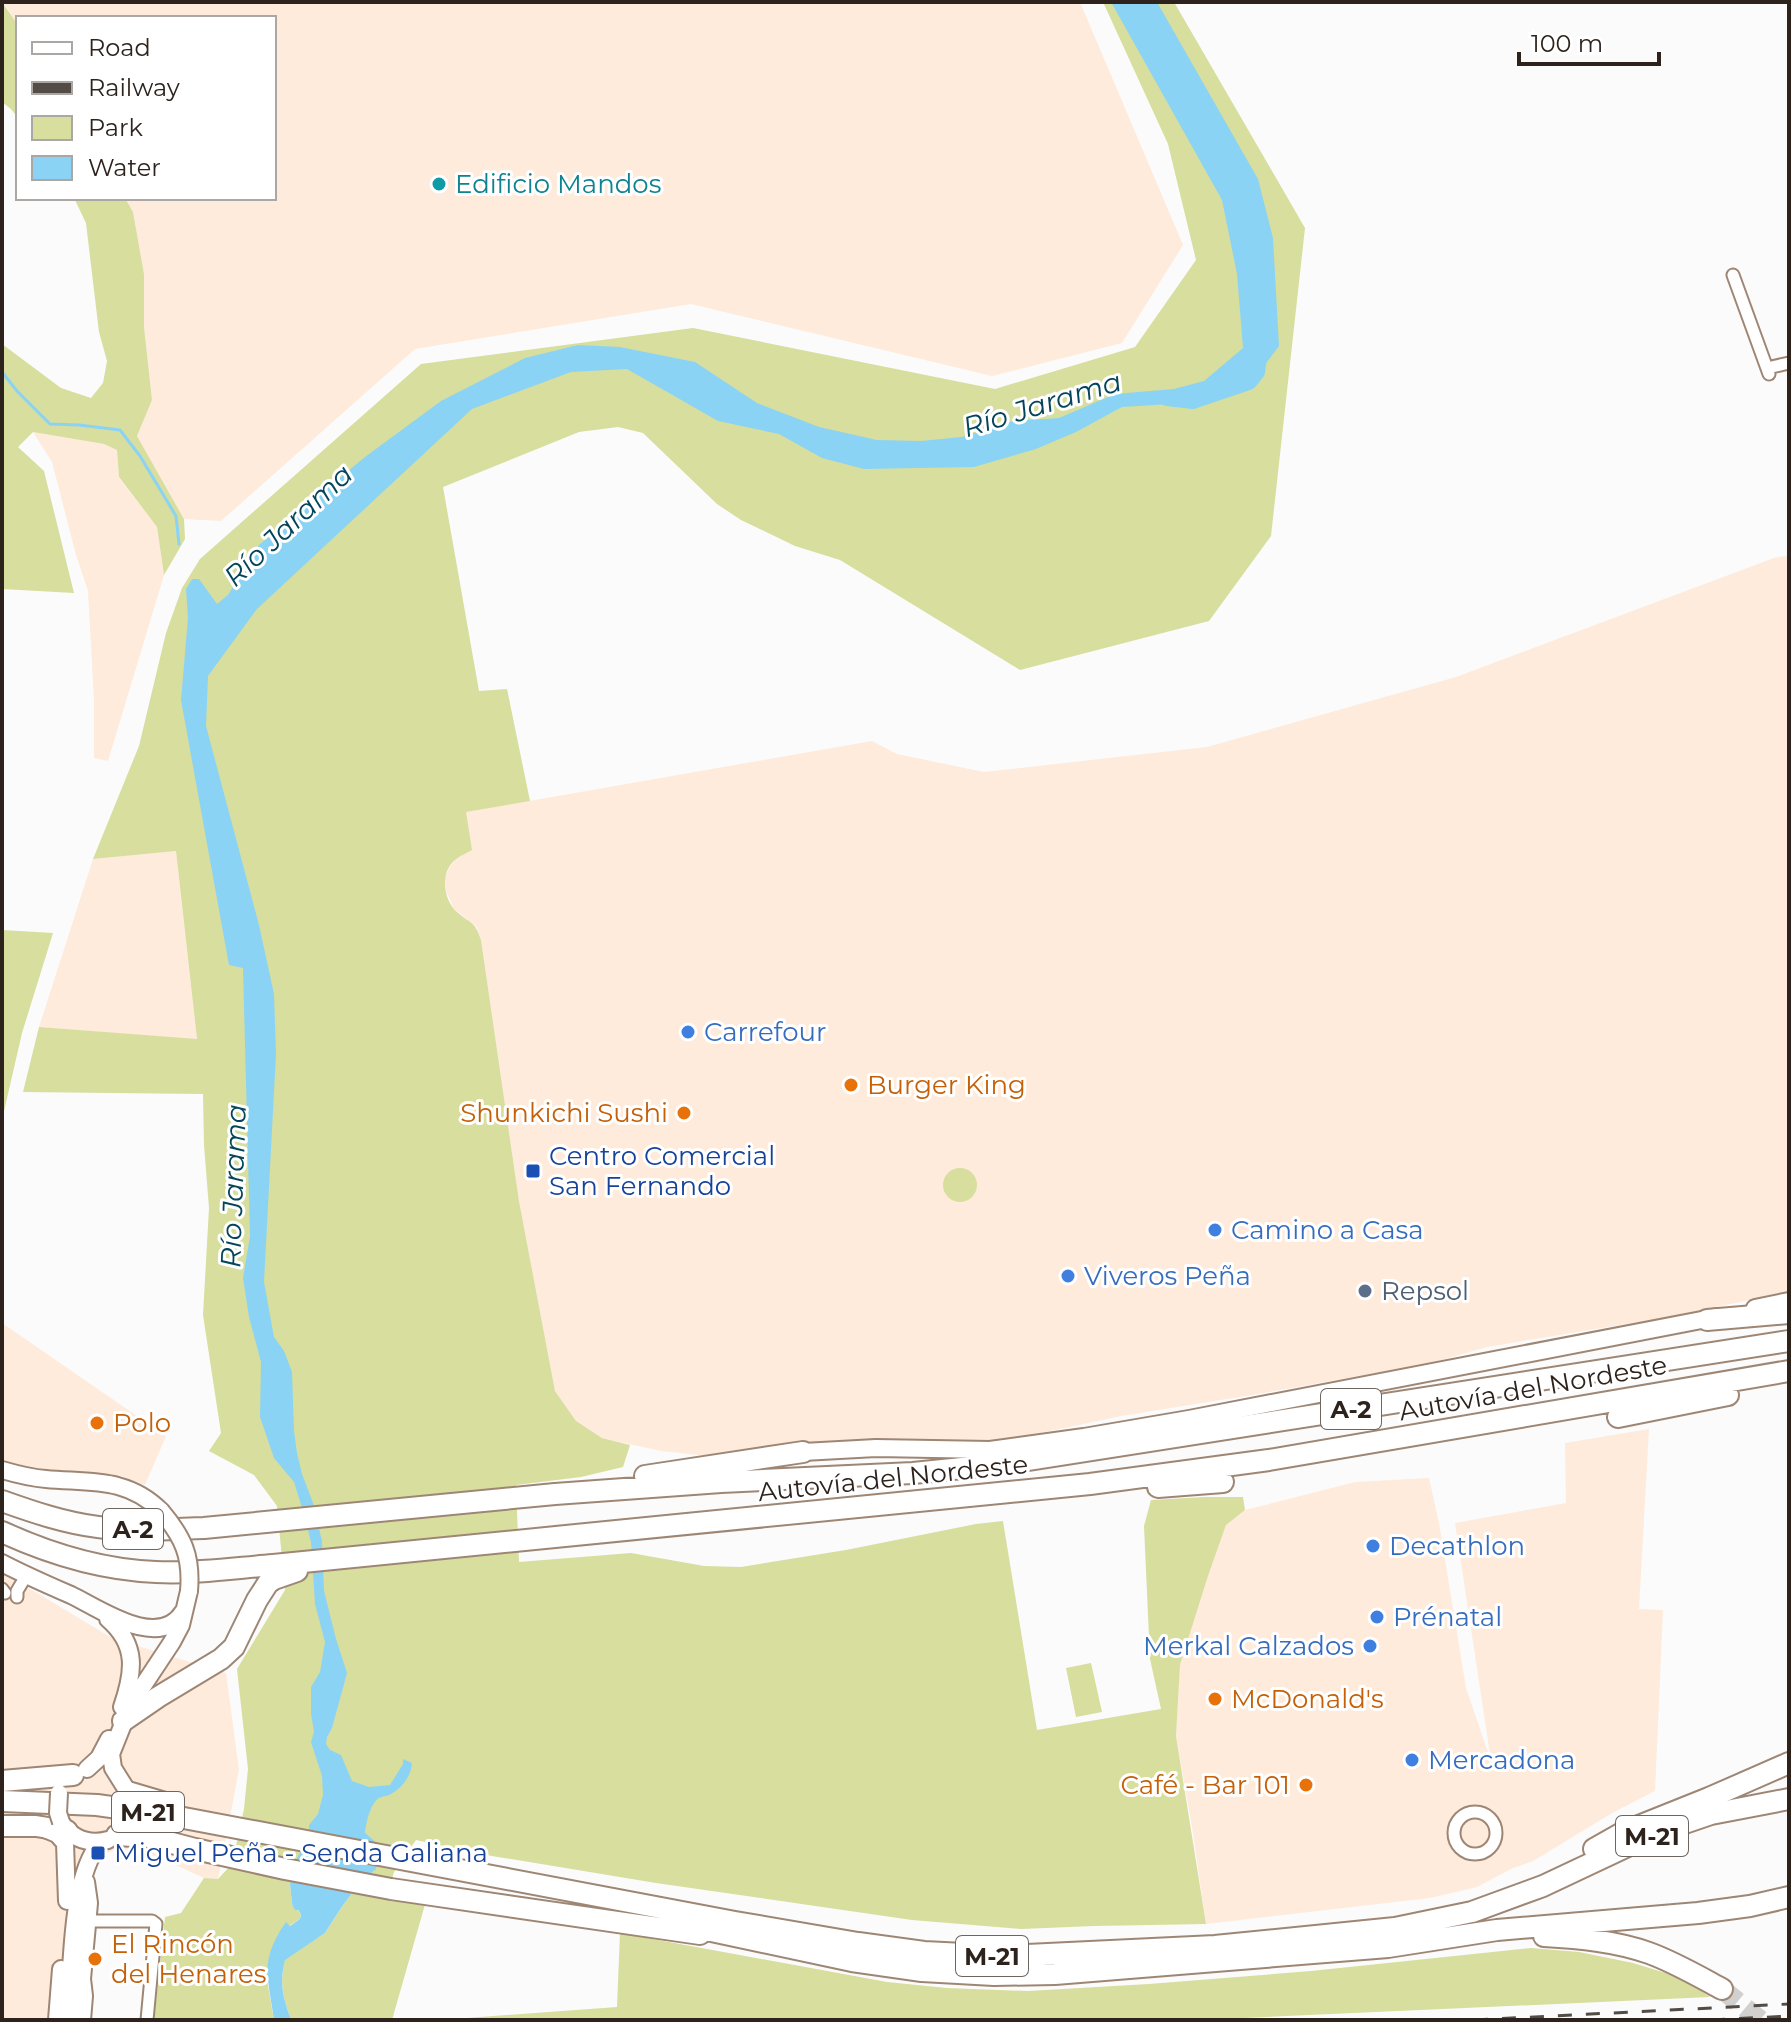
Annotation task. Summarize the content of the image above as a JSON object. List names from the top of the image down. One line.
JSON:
{"streets":{"highway":["Autovía del Nordeste","A-2","M-21"]},"crossings":[["Autovía del Nordeste","A-2"]],"water":["Río Jarama"],"places":{"other":["Edificio Mandos","Carrefour","Burger King","Shunkichi Sushi","Camino a Casa","Viveros Peña","Repsol","Polo","Decathlon","Prénatal","Merkal Calzados","McDonald's","Mercadona","Café - Bar 101","El Rincón del Henares"],"transit":["Centro Comercial San Fernando","Miguel Peña - Senda Galiana"]},"legend":["Road","Railway","Park","Water"],"scale_bar":"100 m"}
